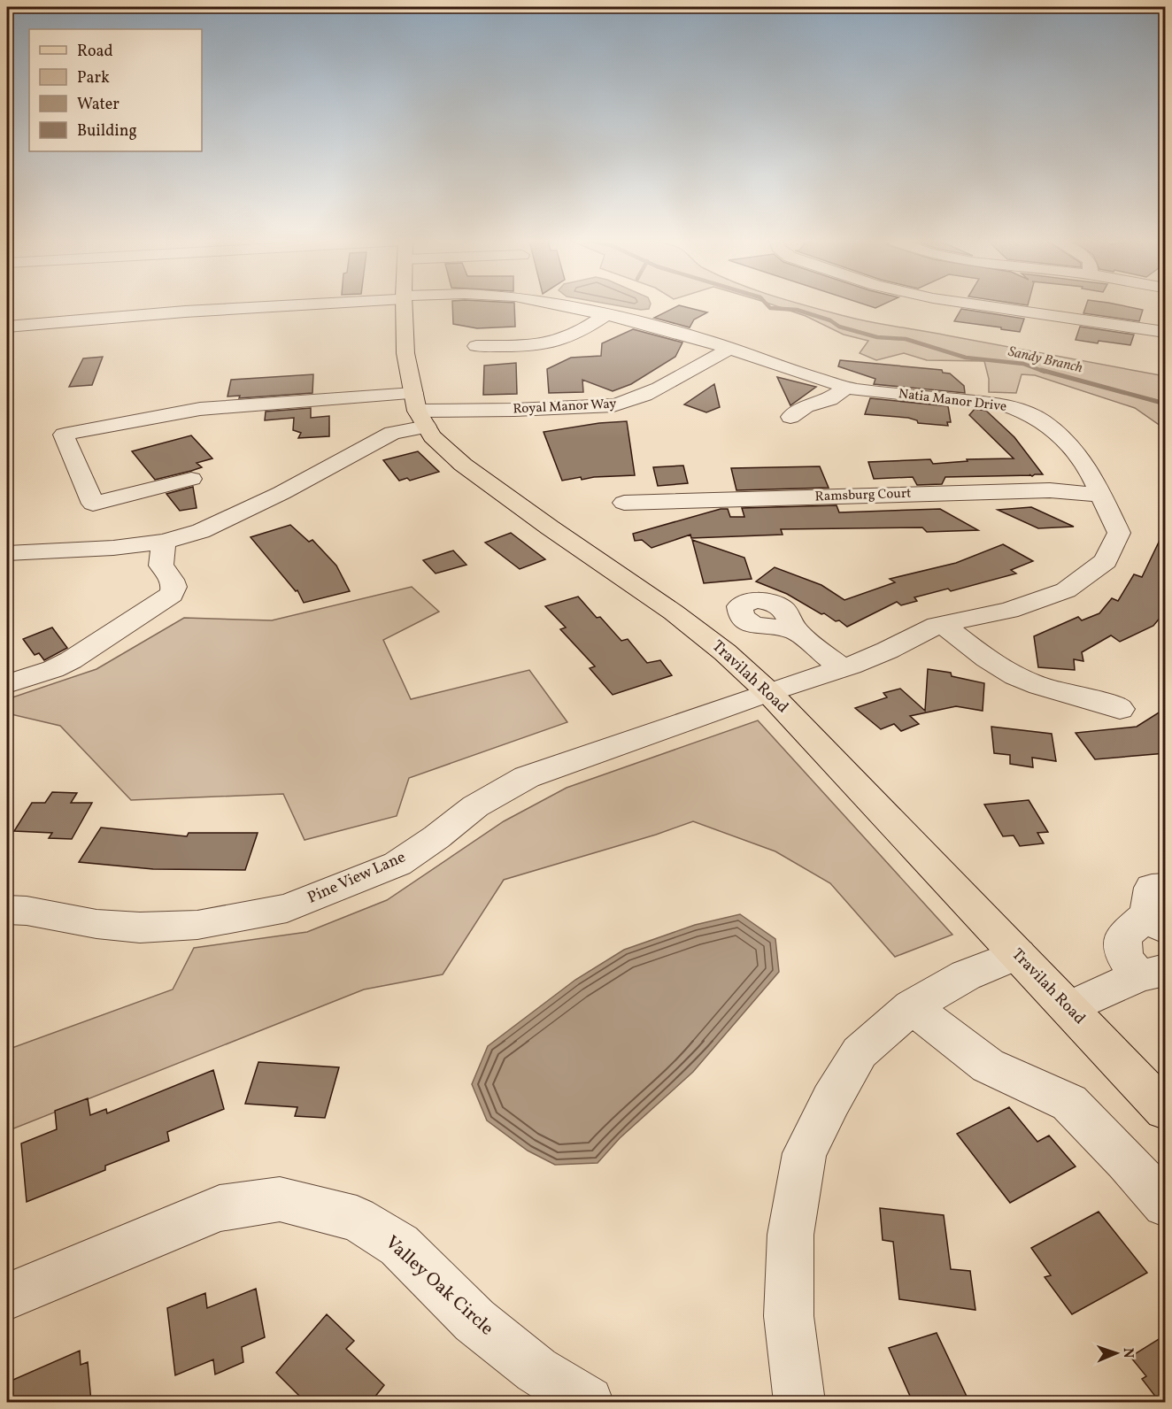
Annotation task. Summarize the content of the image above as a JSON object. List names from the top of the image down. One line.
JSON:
{"streets":{"main road":["Travilah Road"],"street":["Natia Manor Drive","Royal Manor Way","Ramsburg Court","Pine View Lane","Valley Oak Circle"]},"crossings":[["Natia Manor Drive","Royal Manor Way"],["Natia Manor Drive","Ramsburg Court"],["Natia Manor Drive","Travilah Road"],["Natia Manor Drive","Pine View Lane"],["Royal Manor Way","Travilah Road"],["Travilah Road","Pine View Lane"]],"water":["Sandy Branch"],"legend":["Road","Park","Water","Building"],"north":"right"}
